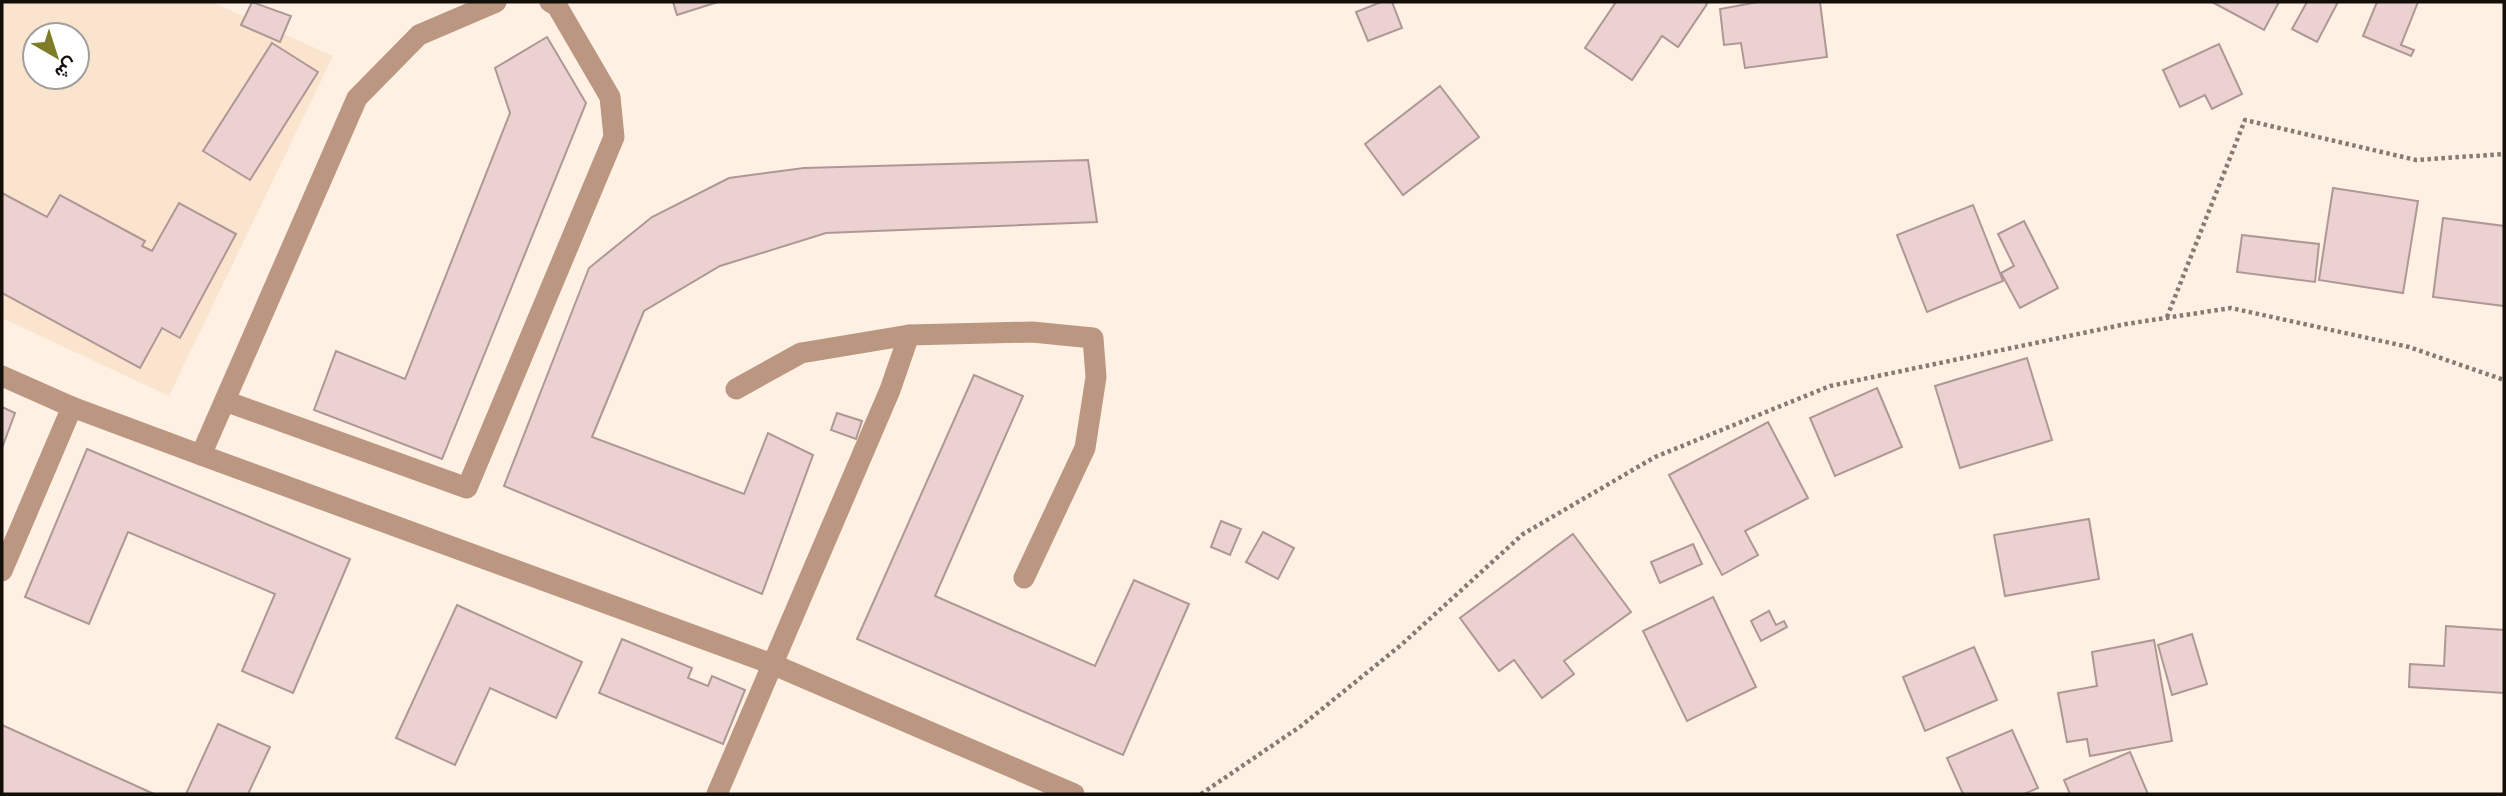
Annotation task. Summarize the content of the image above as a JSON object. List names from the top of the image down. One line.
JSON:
{"north":"bottom right"}
